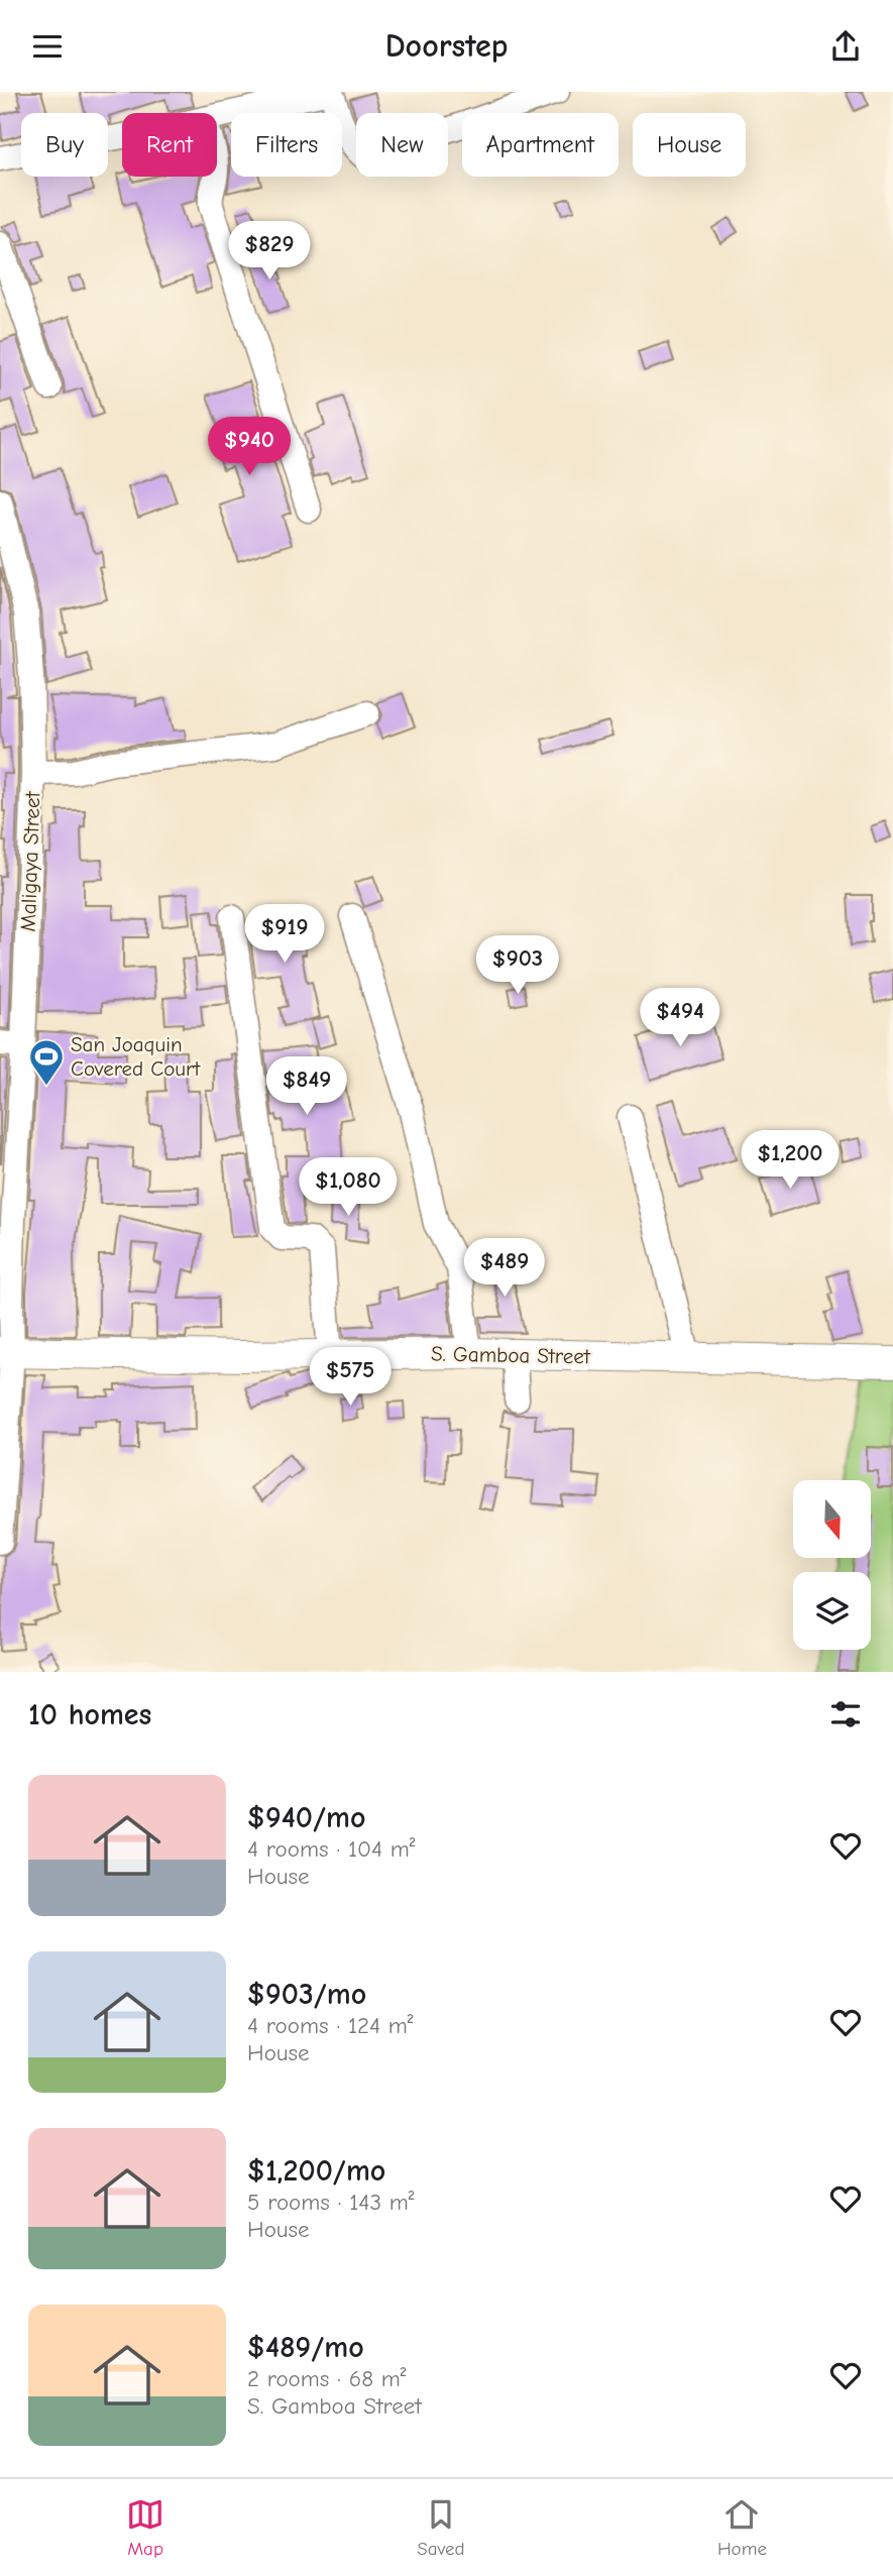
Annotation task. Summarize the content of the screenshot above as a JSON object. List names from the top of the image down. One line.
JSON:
{"streets":{"main road":["S. Gamboa Street"],"street":["Maligaya Street"]},"crossings":[["Maligaya Street","S. Gamboa Street"]],"places":{"sports":["San Joaquin Covered Court"]},"north":"bottom","page":{"header":"Doorstep","chip":["Buy","Rent","Filters","New","Apartment","House"],"price":["$829","$940","$919","$903","$494","$849","$1,200","$1,080","$489","$575"],"heading":"10 homes","list":[{"name":"$940/mo","note":"4 rooms · 104 m² · House"},{"name":"$903/mo","note":"4 rooms · 124 m² · House"},{"name":"$1,200/mo","note":"5 rooms · 143 m² · House"},{"name":"$489/mo","note":"2 rooms · 68 m² · S. Gamboa Street"}],"tabs":["Map","Saved","Home"]}}
